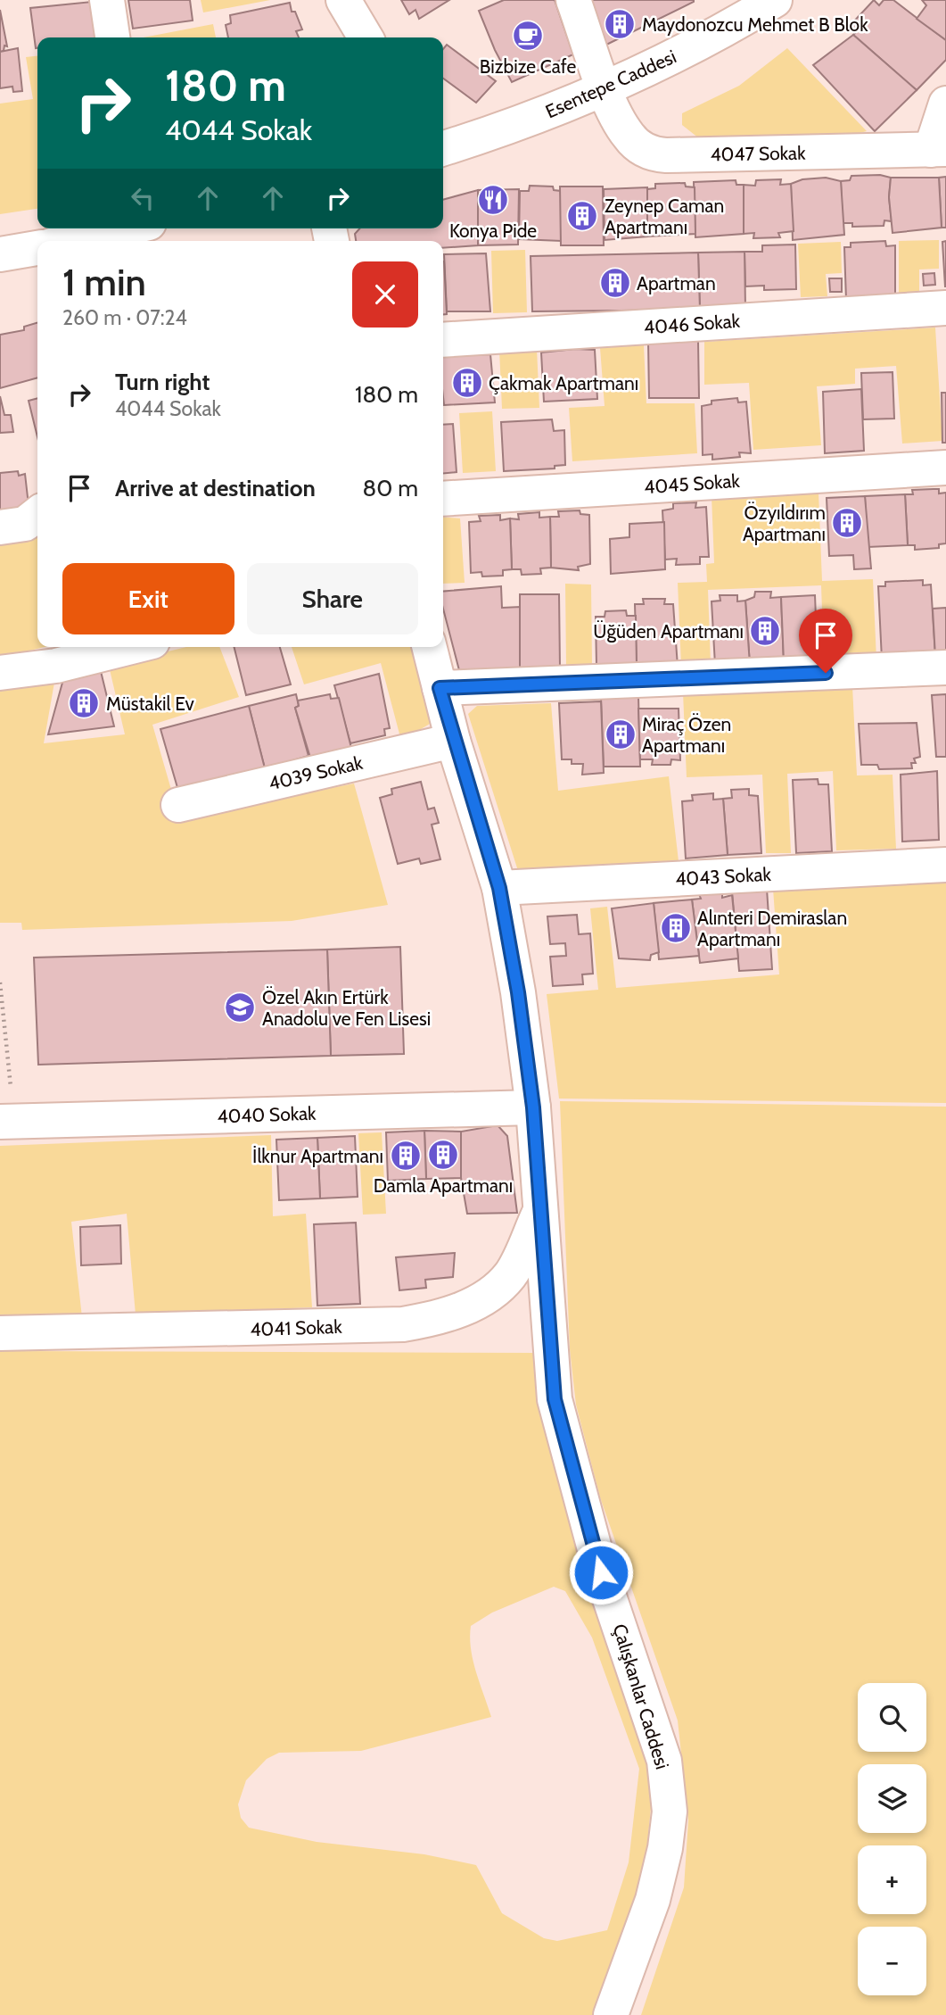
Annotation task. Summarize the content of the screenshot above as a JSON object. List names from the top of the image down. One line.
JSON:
{"streets":{"street":["Esentepe Caddesi","4047 Sokak","4046 Sokak","4045 Sokak","4039 Sokak","4043 Sokak","4040 Sokak","4041 Sokak","Çalışkanlar Caddesi"]},"crossings":[["Esentepe Caddesi","4047 Sokak"],["4039 Sokak","Çalışkanlar Caddesi"],["4043 Sokak","Çalışkanlar Caddesi"],["4040 Sokak","Çalışkanlar Caddesi"],["4041 Sokak","Çalışkanlar Caddesi"]],"places":{"building":["Maydonozcu Mehmet B Blok","Zeynep Caman Apartmanı","Apartman","Çakmak Apartmanı","Özyıldırım Apartmanı","Üğüden Apartmanı","Müstakil Ev","Miraç Özen Apartmanı","Alınteri Demiraslan Apartmanı","Damla Apartmanı","İlknur Apartmanı"],"cafe":["Bizbize Cafe"],"restaurant":["Konya Pide"],"school or university":["Özel Akın Ertürk Anadolu ve Fen Lisesi"]},"page":{"turn":["180 m","4044 Sokak"],"heading":["1 min","260 m · 07:24"],"list":[{"name":"Turn right","note":"4044 Sokak","value":"180 m"},{"name":"Arrive at destination","value":"80 m"}],"buttons":["Exit","Share"],"map_buttons":["+","−"]}}
